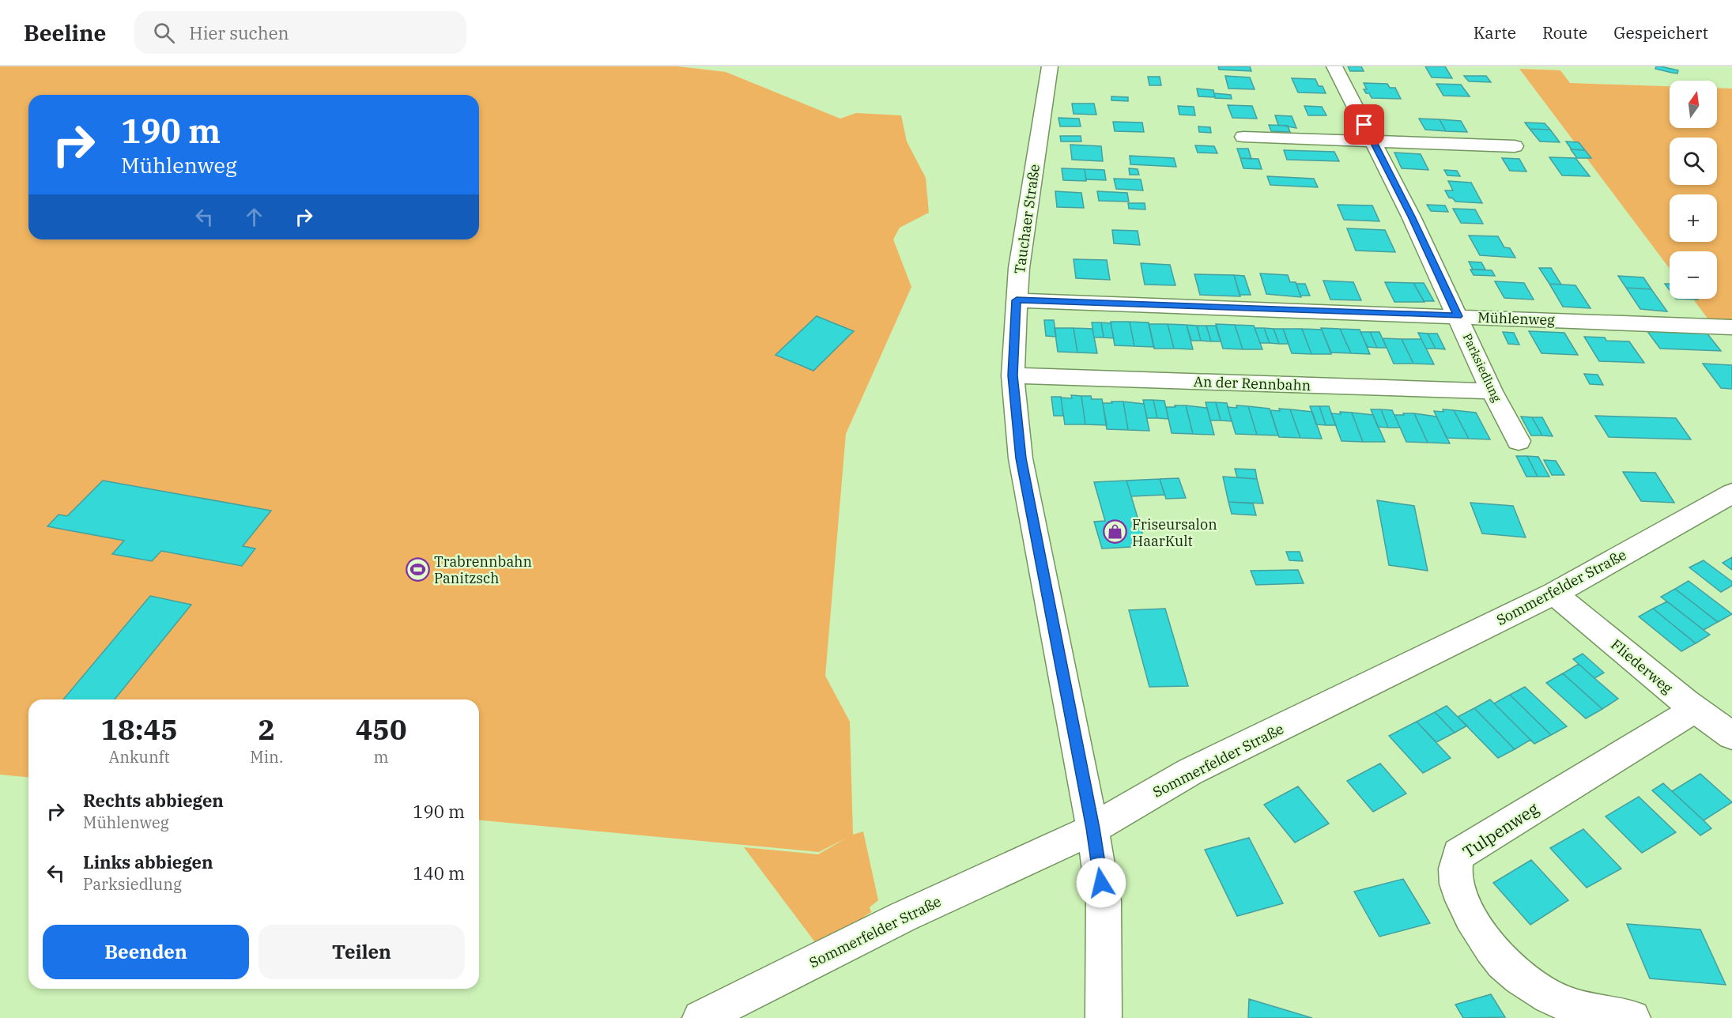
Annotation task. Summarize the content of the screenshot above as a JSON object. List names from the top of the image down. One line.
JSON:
{"streets":{"street":["Tauchaer Straße","Mühlenweg","Parksiedlung","An der Rennbahn","Sommerfelder Straße","Fliederweg","Tulpenweg"]},"crossings":[["Tauchaer Straße","Mühlenweg"],["Tauchaer Straße","An der Rennbahn"],["Tauchaer Straße","Sommerfelder Straße"],["Mühlenweg","Parksiedlung"],["Parksiedlung","An der Rennbahn"],["Sommerfelder Straße","Fliederweg"],["Fliederweg","Tulpenweg"]],"places":{"shop":["Friseursalon HaarKult"],"sports":["Trabrennbahn Panitzsch"]},"north":"top","page":{"header":"Beeline","search":"Hier suchen","nav":["Karte","Route","Gespeichert"],"map_buttons":["+","−"],"turn":["190 m","Mühlenweg"],"eta":["18:45","Ankunft","2","Min.","450","m"],"list":[{"name":"Rechts abbiegen","note":"Mühlenweg","value":"190 m"},{"name":"Links abbiegen","note":"Parksiedlung","value":"140 m"}],"buttons":["Beenden","Teilen"]}}
